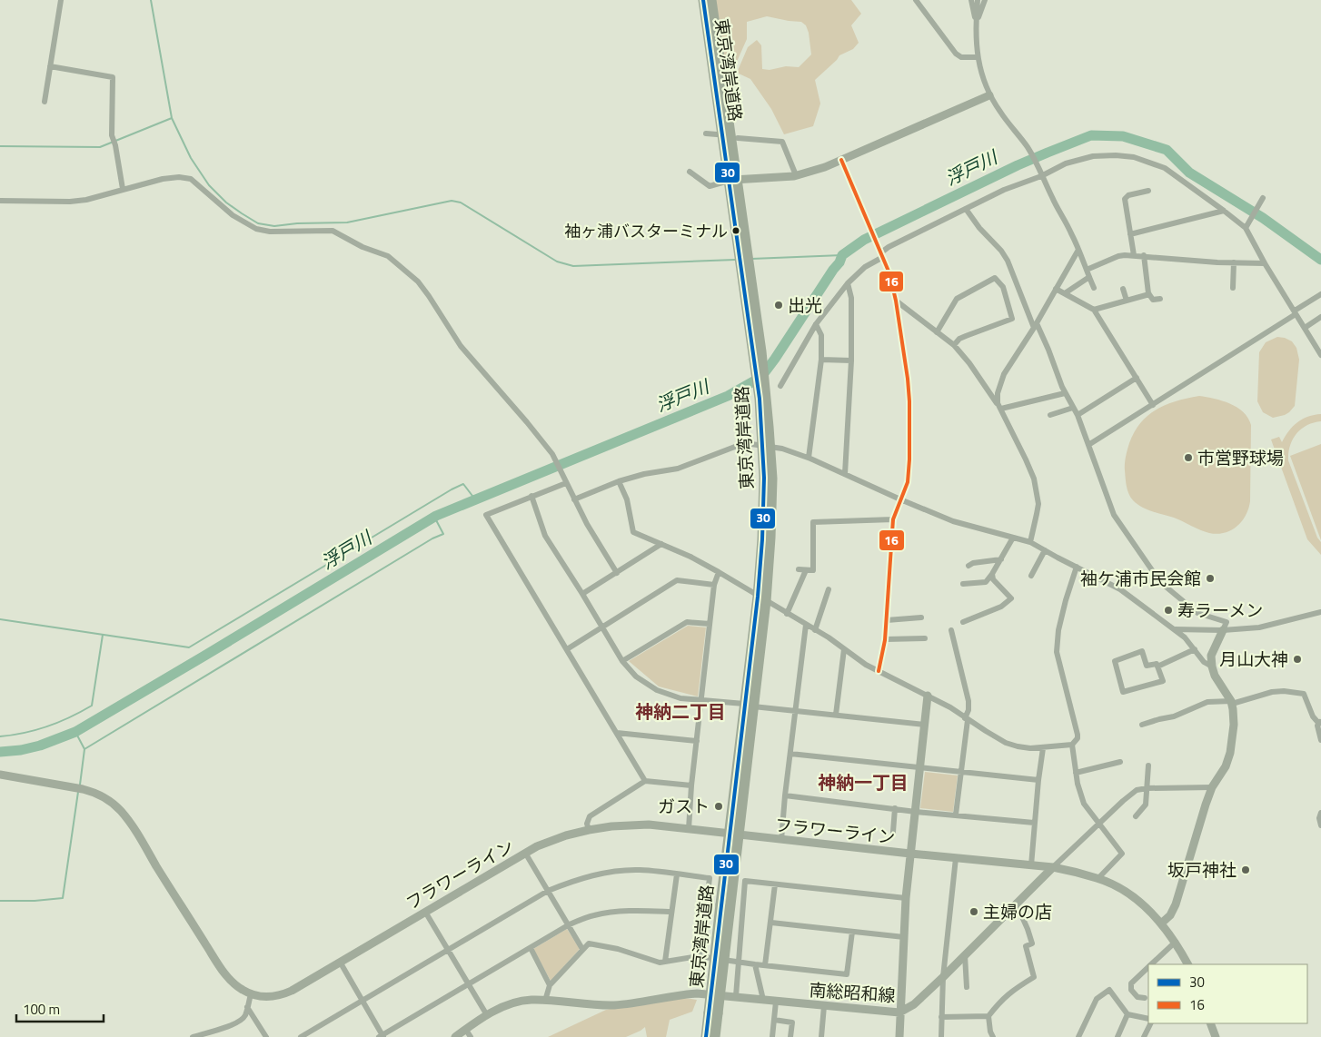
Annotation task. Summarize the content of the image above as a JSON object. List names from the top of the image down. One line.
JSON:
{"streets":{"highway":["東京湾岸道路"],"street":["フラワーライン","南総昭和線"]},"crossings":[["東京湾岸道路","フラワーライン"],["フラワーライン","南総昭和線"]],"districts":["神納二丁目","神納一丁目"],"water":["浮戸川"],"places":["袖ヶ浦バスターミナル","出光","市営野球場","袖ケ浦市民会館","寿ラーメン","月山大神","ガスト","坂戸神社","主婦の店"],"lines":["transit line 30","transit line 16"],"legend":["30","16"],"scale_bar":"100 m"}
